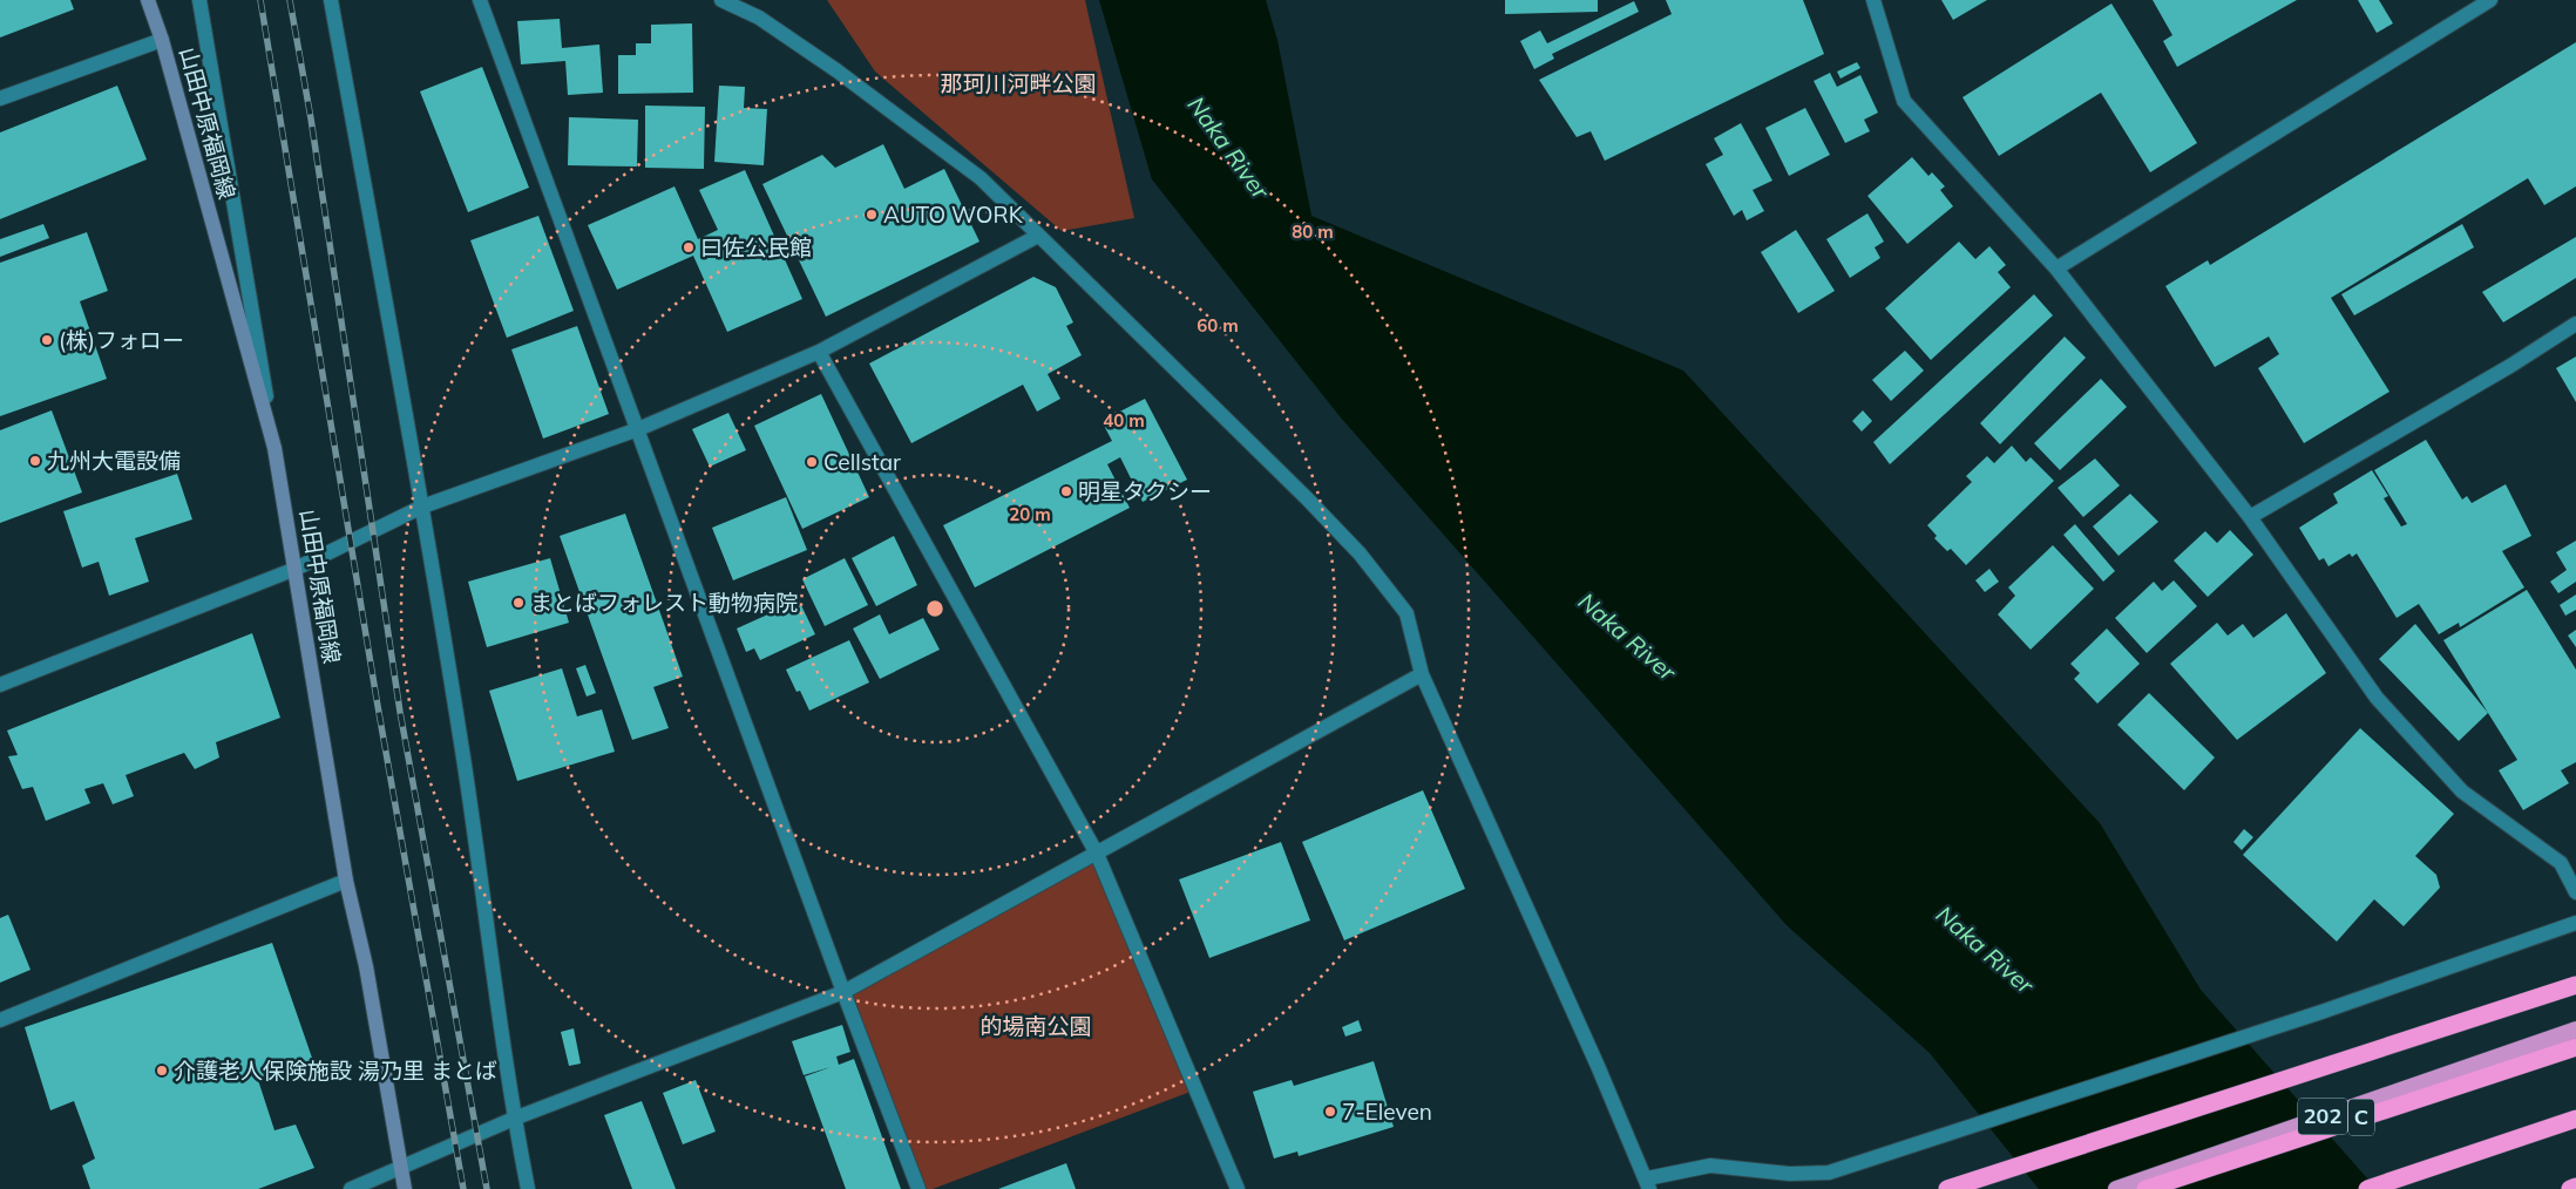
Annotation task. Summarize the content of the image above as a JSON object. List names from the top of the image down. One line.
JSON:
{"streets":{"highway":["202","C"],"main road":["山田中原福岡線"]},"water":["Naka River"],"parks":["那珂川河畔公園","的場南公園"],"places":["AUTO WORK","曰佐公民館","(株)フォロー","九州大電設備","Cellstar","明星タクシー","まとばフォレスト動物病院","介護老人保険施設 湯乃里 まとば","7-Eleven"],"rings":["80 m","60 m","40 m","20 m"]}
